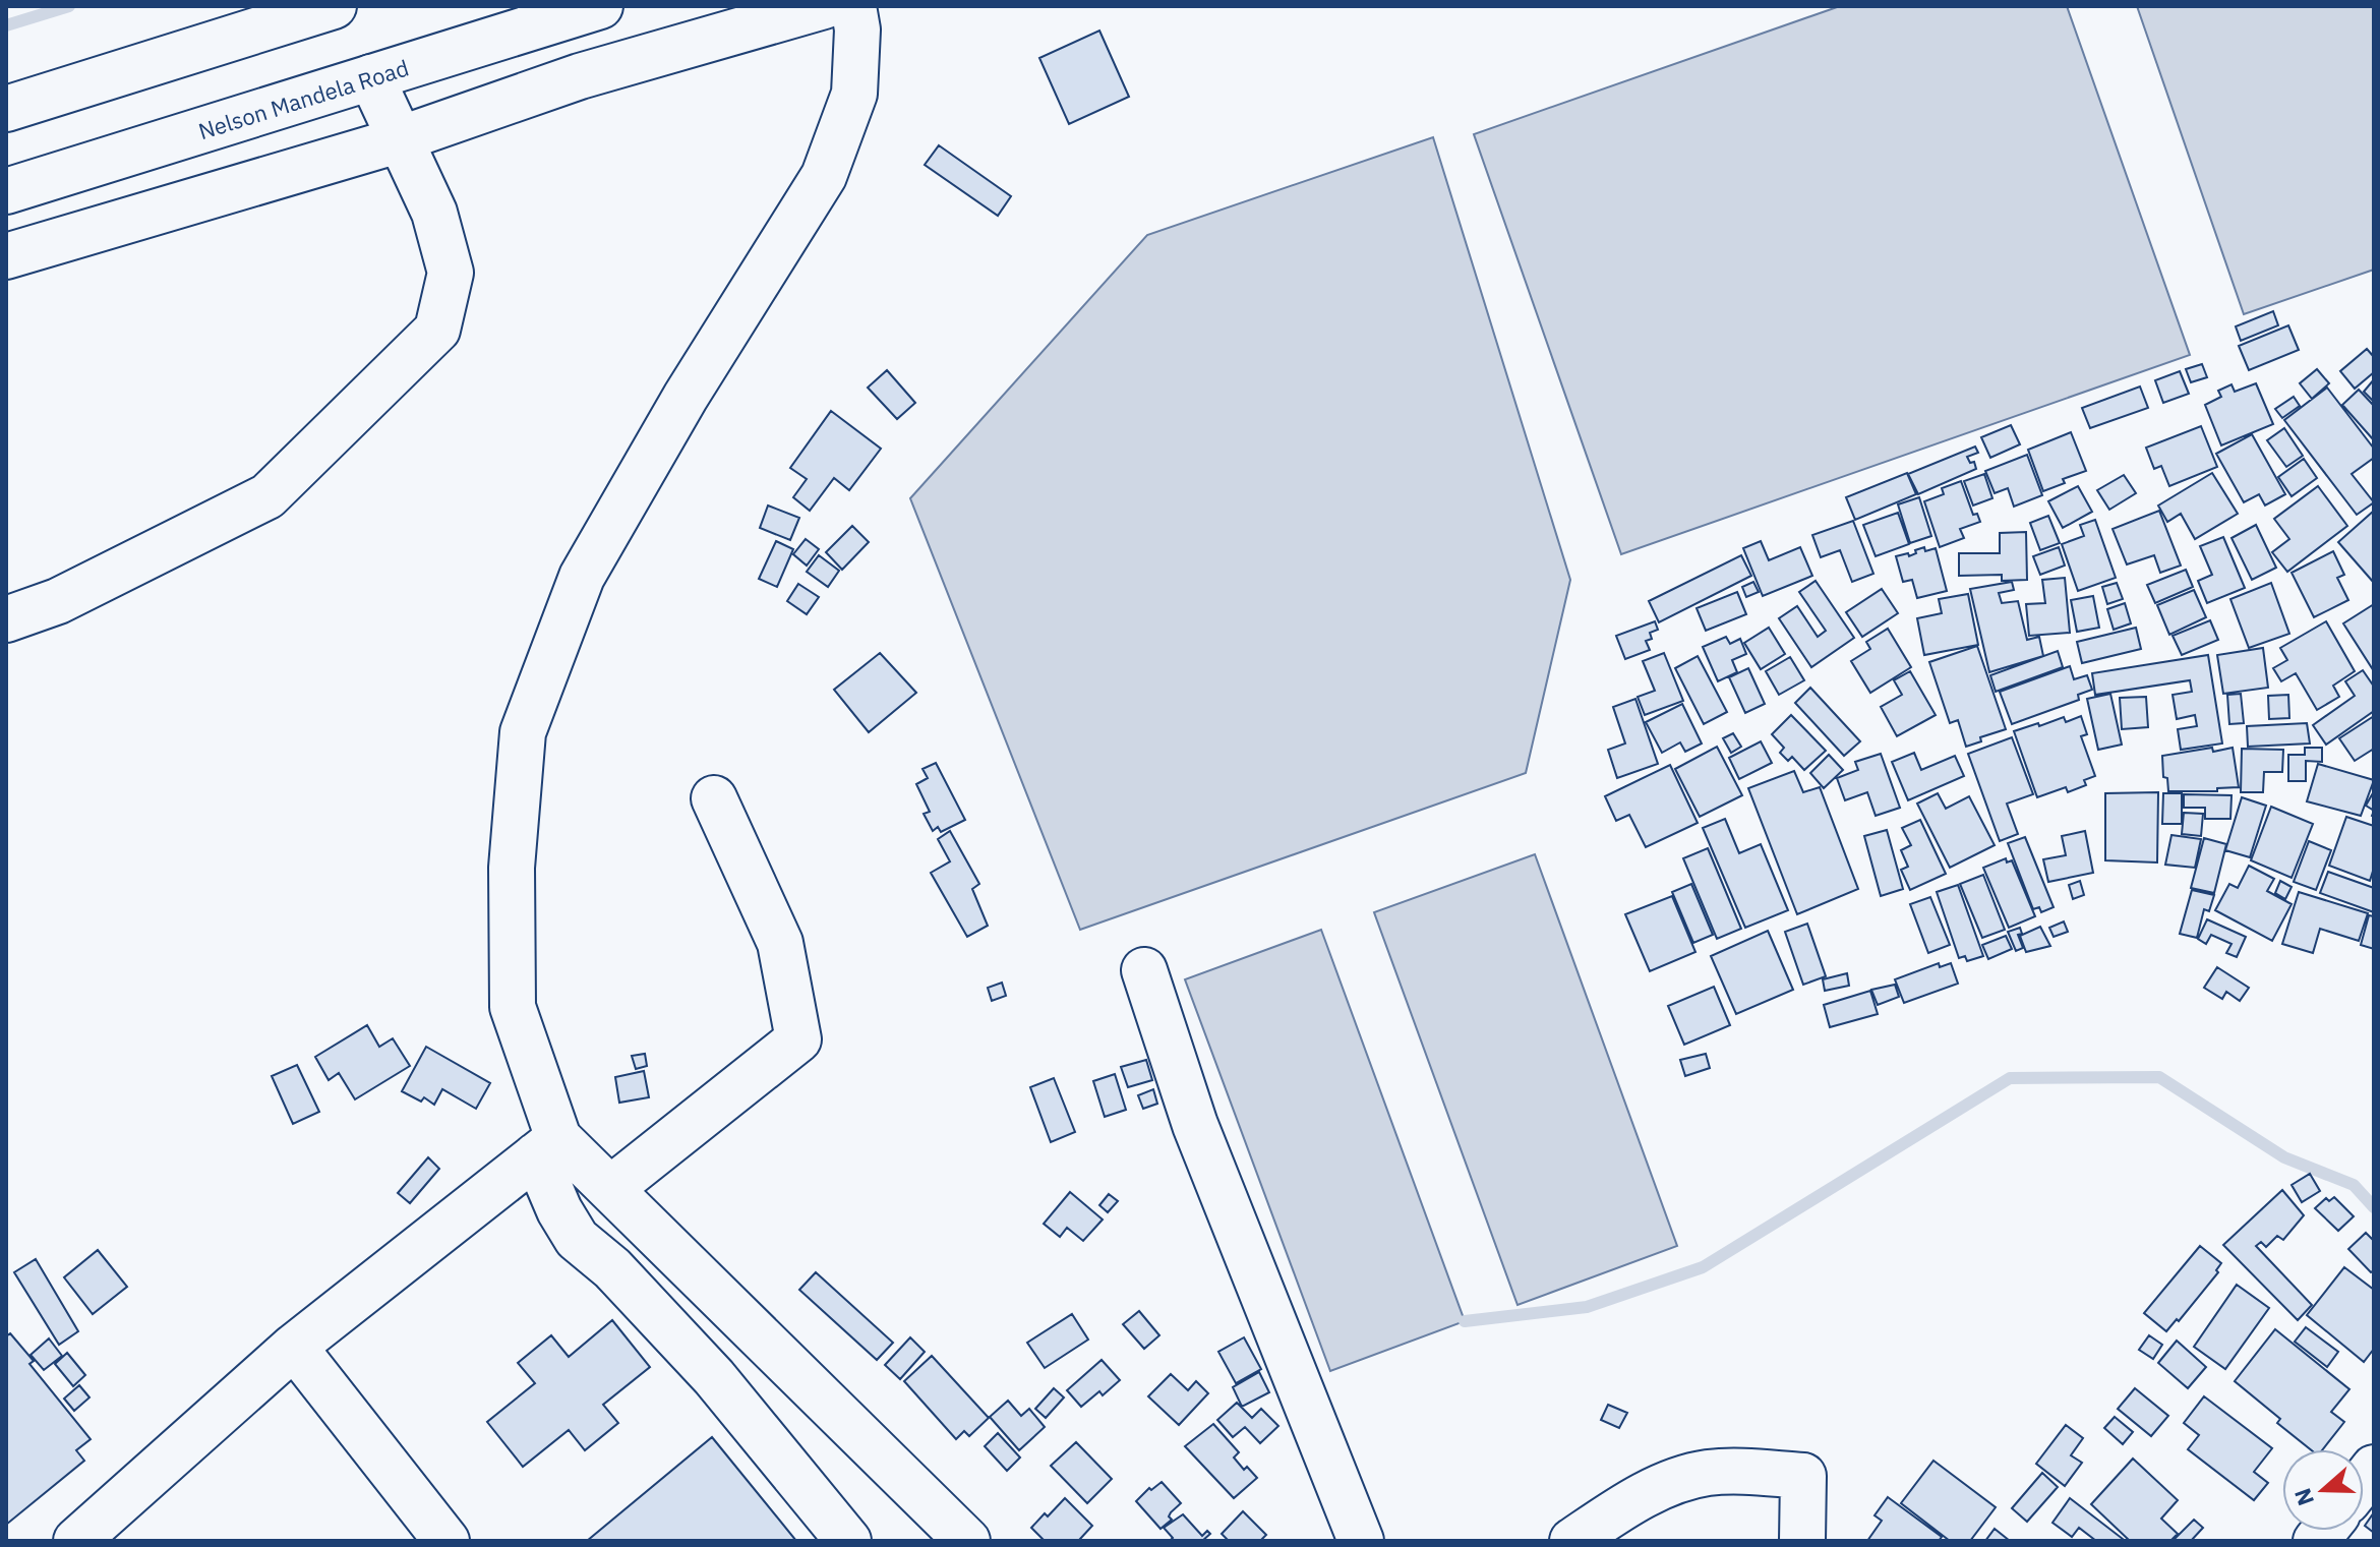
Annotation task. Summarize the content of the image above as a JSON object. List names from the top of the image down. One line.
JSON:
{"streets":{"street":["Nelson Mandela Road"]},"north":"left"}
